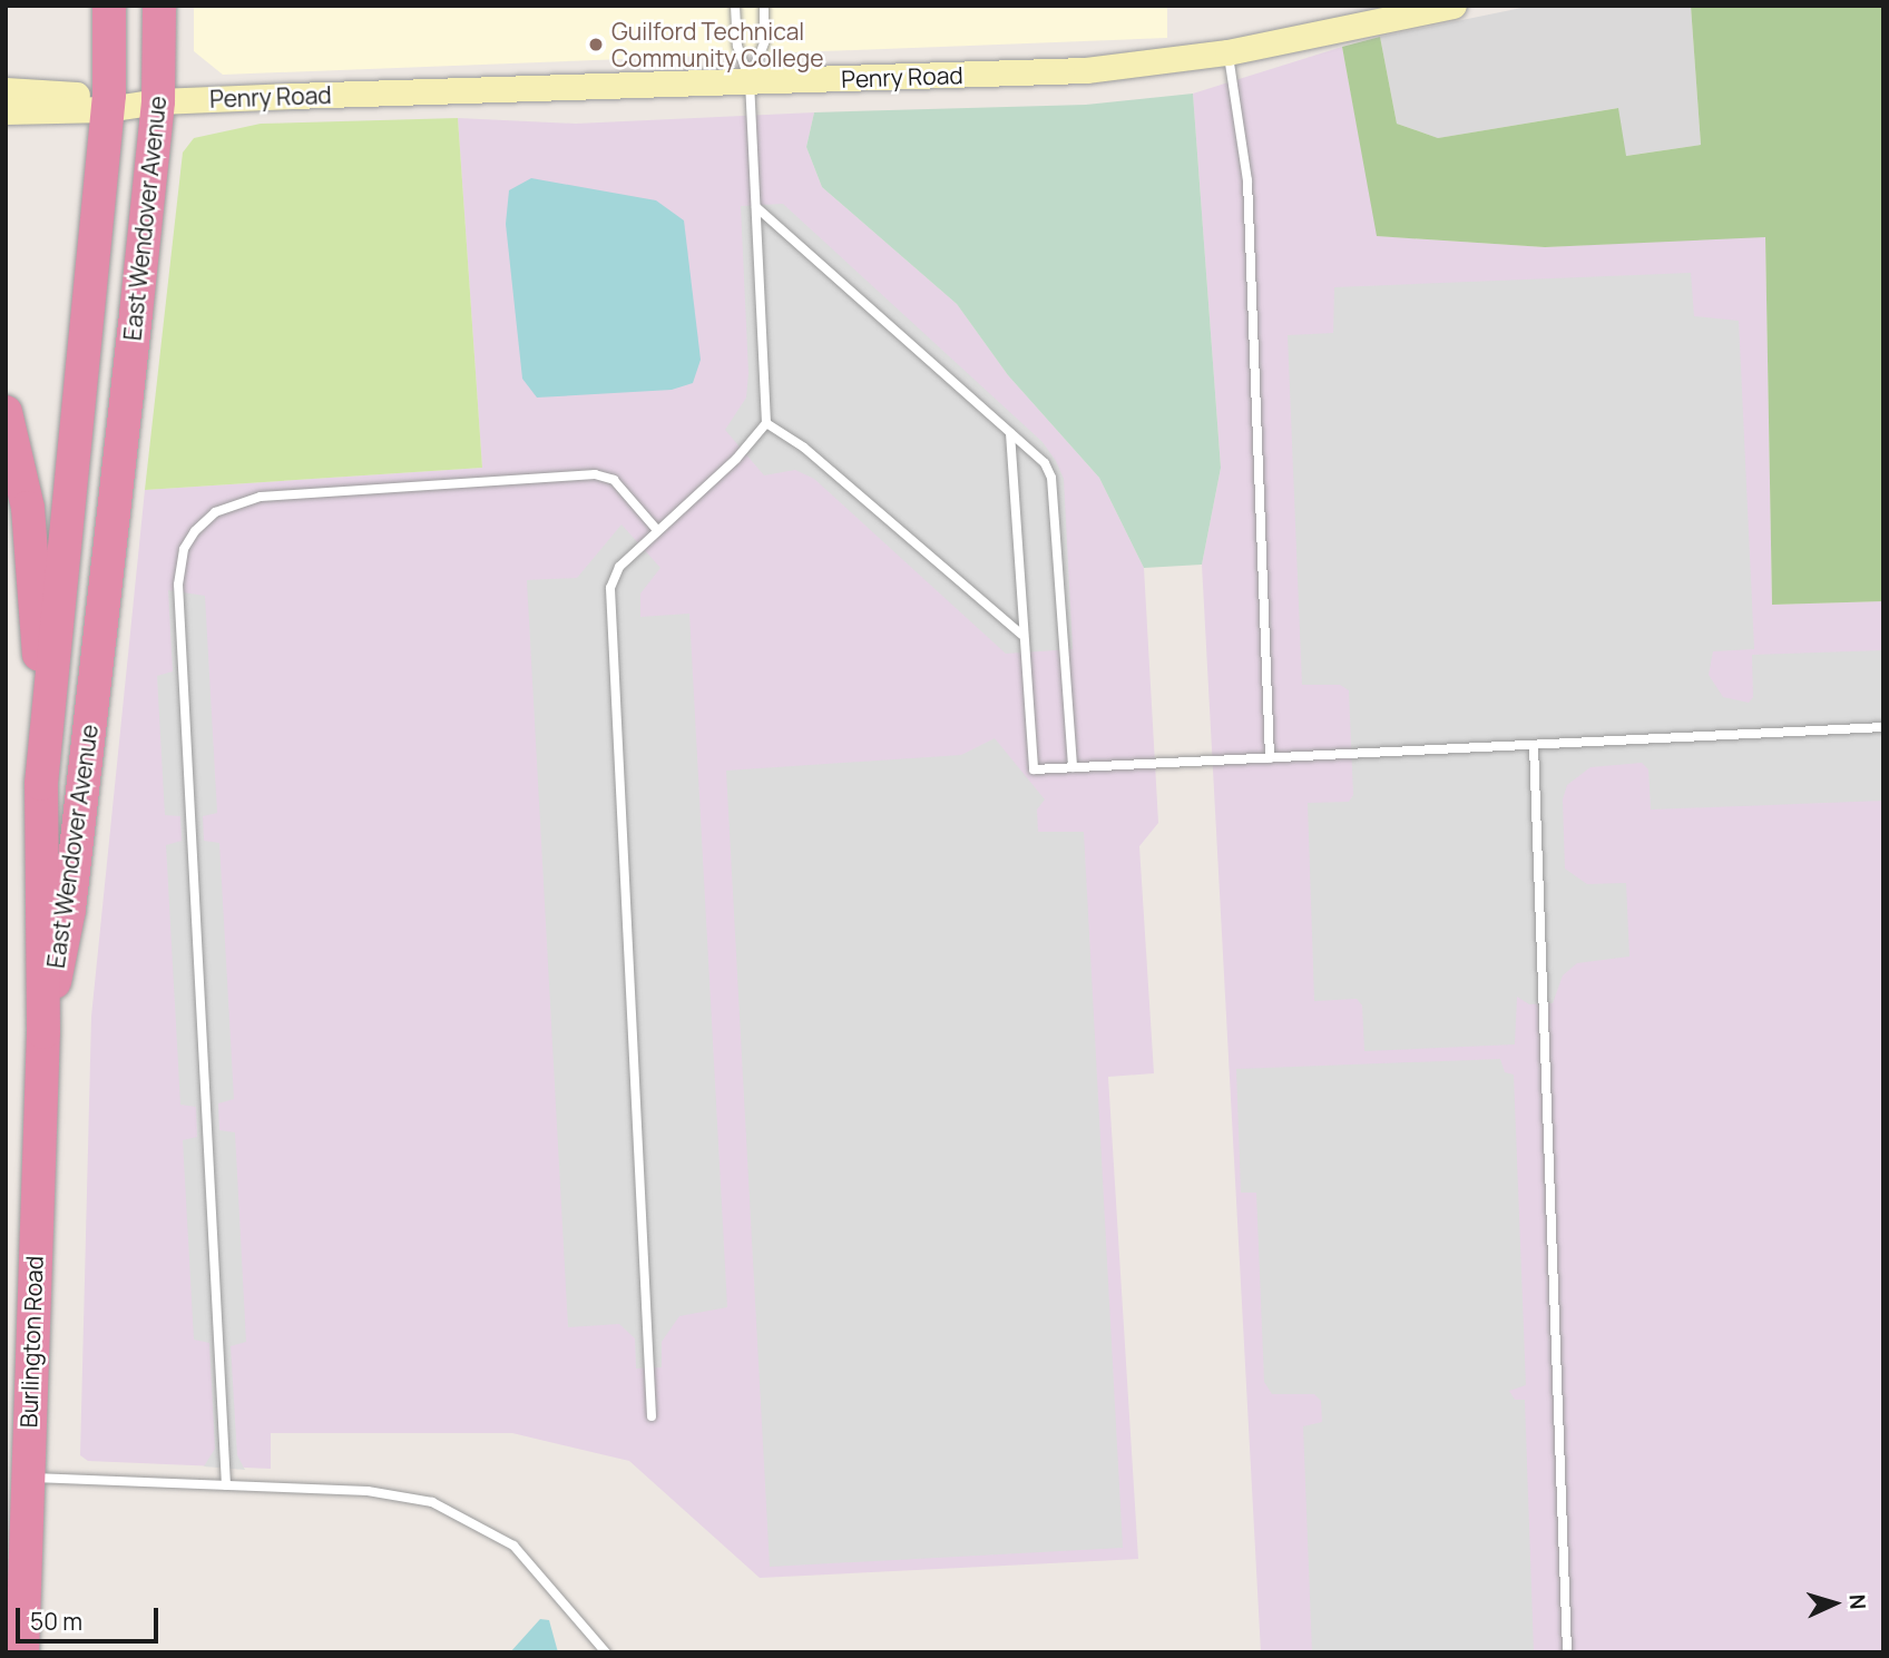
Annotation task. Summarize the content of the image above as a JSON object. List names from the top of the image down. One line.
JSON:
{"streets":{"highway":["East Wendover Avenue","Burlington Road"],"street":["Penry Road"]},"crossings":[["Penry Road","East Wendover Avenue"],["East Wendover Avenue","Burlington Road"]],"places":["Guilford Technical Community College"],"scale_bar":"50 m","north":"right"}
